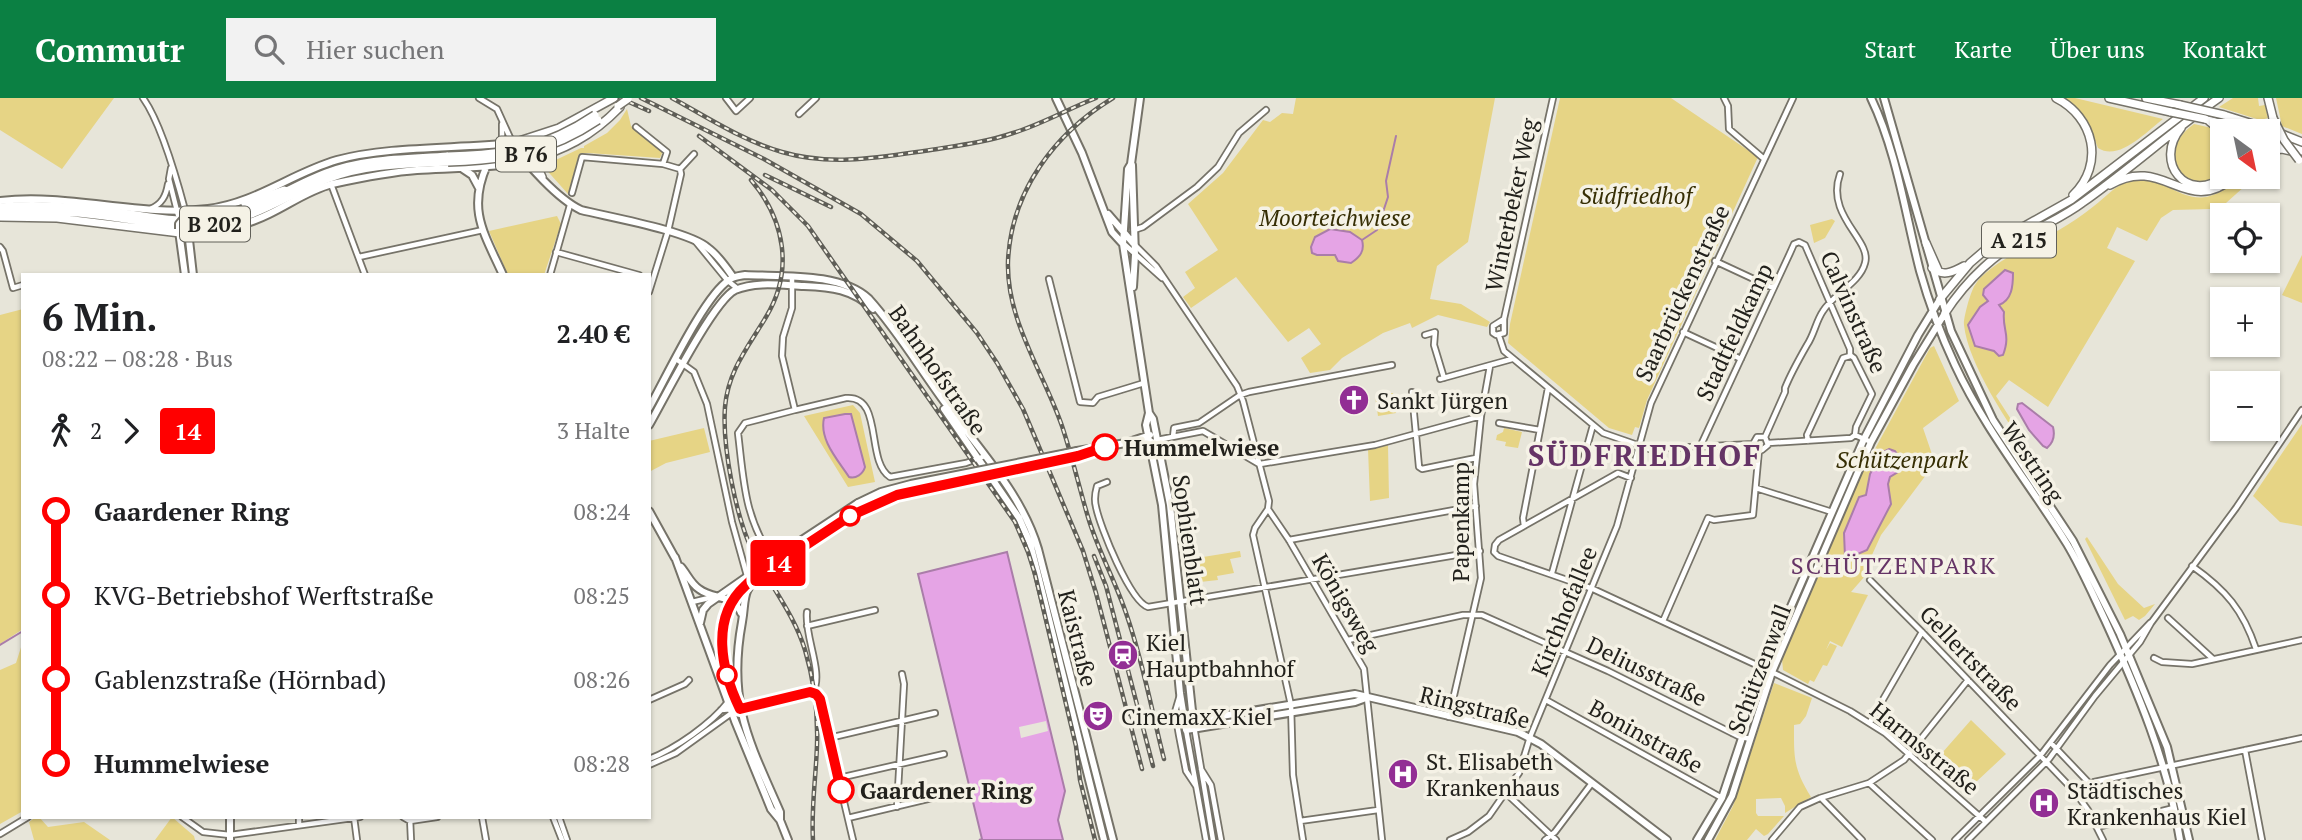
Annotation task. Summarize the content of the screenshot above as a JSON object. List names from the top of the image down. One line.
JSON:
{"streets":{"highway":["B 76","B 202","A 215"],"main road":["Bahnhofstraße","Westring","Sophienblatt","Kaistraße","Schützenwall","Ringstraße"],"street":["Winterbeker Weg","Saarbrückenstraße","Calvinstraße","Stadtfeldkamp","Papenkamp","Königsweg","Kirchhofallee","Gellertstraße","Deliusstraße","Boninstraße","Harmsstraße"]},"crossings":[["B 76","B 202"],["A 215","Westring"],["A 215","Schützenwall"],["Saarbrückenstraße","Kirchhofallee"],["Calvinstraße","Stadtfeldkamp"],["Bahnhofstraße","Kaistraße"],["Westring","Schützenwall"],["Papenkamp","Deliusstraße"],["Papenkamp","Ringstraße"],["Sophienblatt","Königsweg"],["Sophienblatt","Ringstraße"],["Königsweg","Ringstraße"],["Kirchhofallee","Deliusstraße"],["Kirchhofallee","Ringstraße"],["Kirchhofallee","Boninstraße"],["Kirchhofallee","Harmsstraße"],["Schützenwall","Deliusstraße"],["Schützenwall","Boninstraße"],["Schützenwall","Harmsstraße"]],"districts":["SÜDFRIEDHOF","SCHÜTZENPARK"],"parks":["Südfriedhof","Moorteichwiese","Schützenpark"],"places":{"church":["Sankt Jürgen"],"other":["Hummelwiese","Gaardener Ring"],"station":["Kiel Hauptbahnhof"],"theatre":["CinemaxX Kiel"],"hospital":["St. Elisabeth Krankenhaus","Städtisches Krankenhaus Kiel"]},"lines":["bus line 14"],"north":"bottom right","page":{"header":"Commutr","search":"Hier suchen","nav":["Start","Karte","Über uns","Kontakt"],"on_map":"14","map_buttons":["+","−"],"heading":["6 Min.","08:22 – 08:28 · Bus","2.40 €"],"legs":["2","14","3 Halte"],"list":[{"name":"Gaardener Ring","value":"08:24"},{"name":"KVG-Betriebshof Werftstraße","value":"08:25"},{"name":"Gablenzstraße (Hörnbad)","value":"08:26"},{"name":"Hummelwiese","value":"08:28"}]}}
